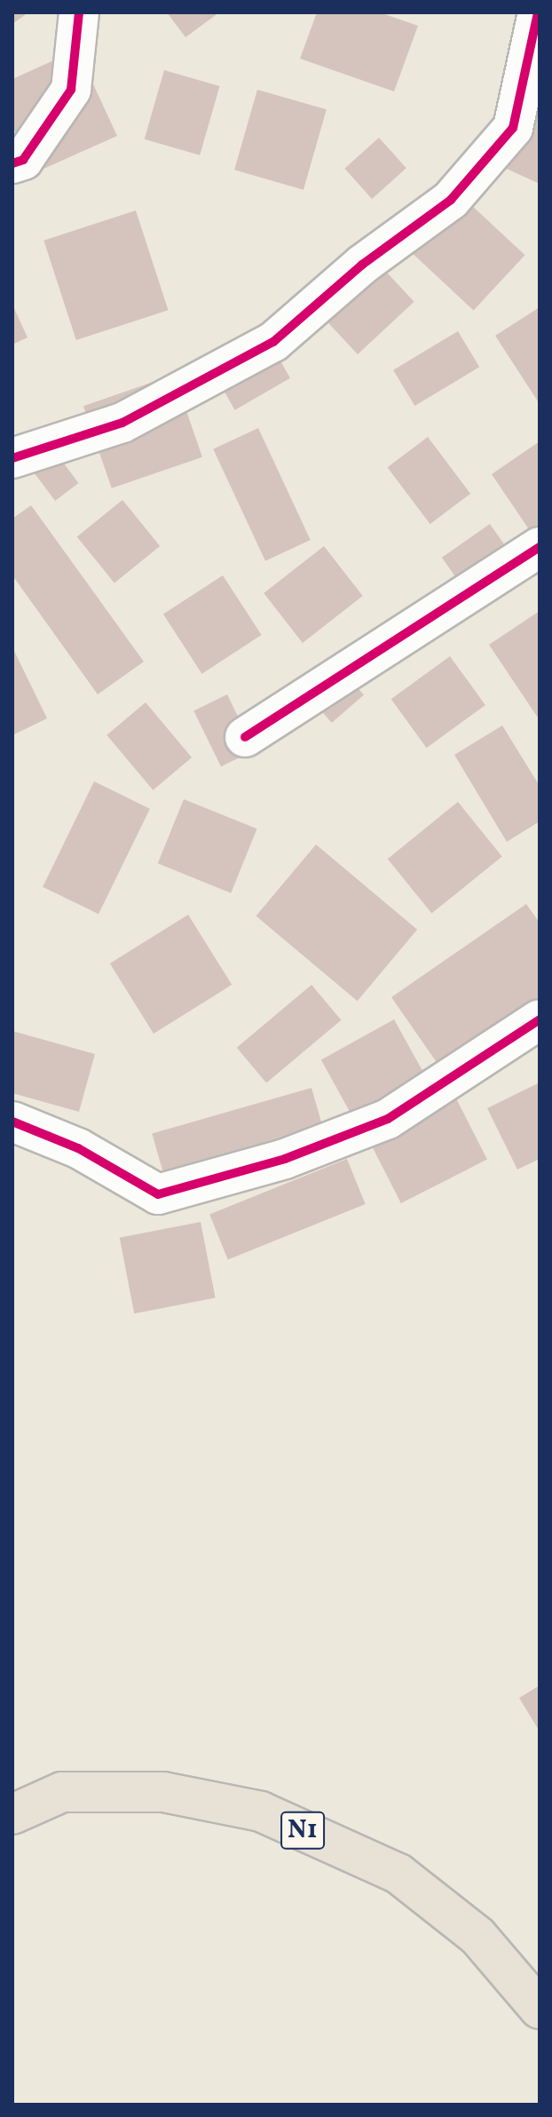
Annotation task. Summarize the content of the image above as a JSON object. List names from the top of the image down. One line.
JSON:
{"streets":{"highway":["N1"]}}
